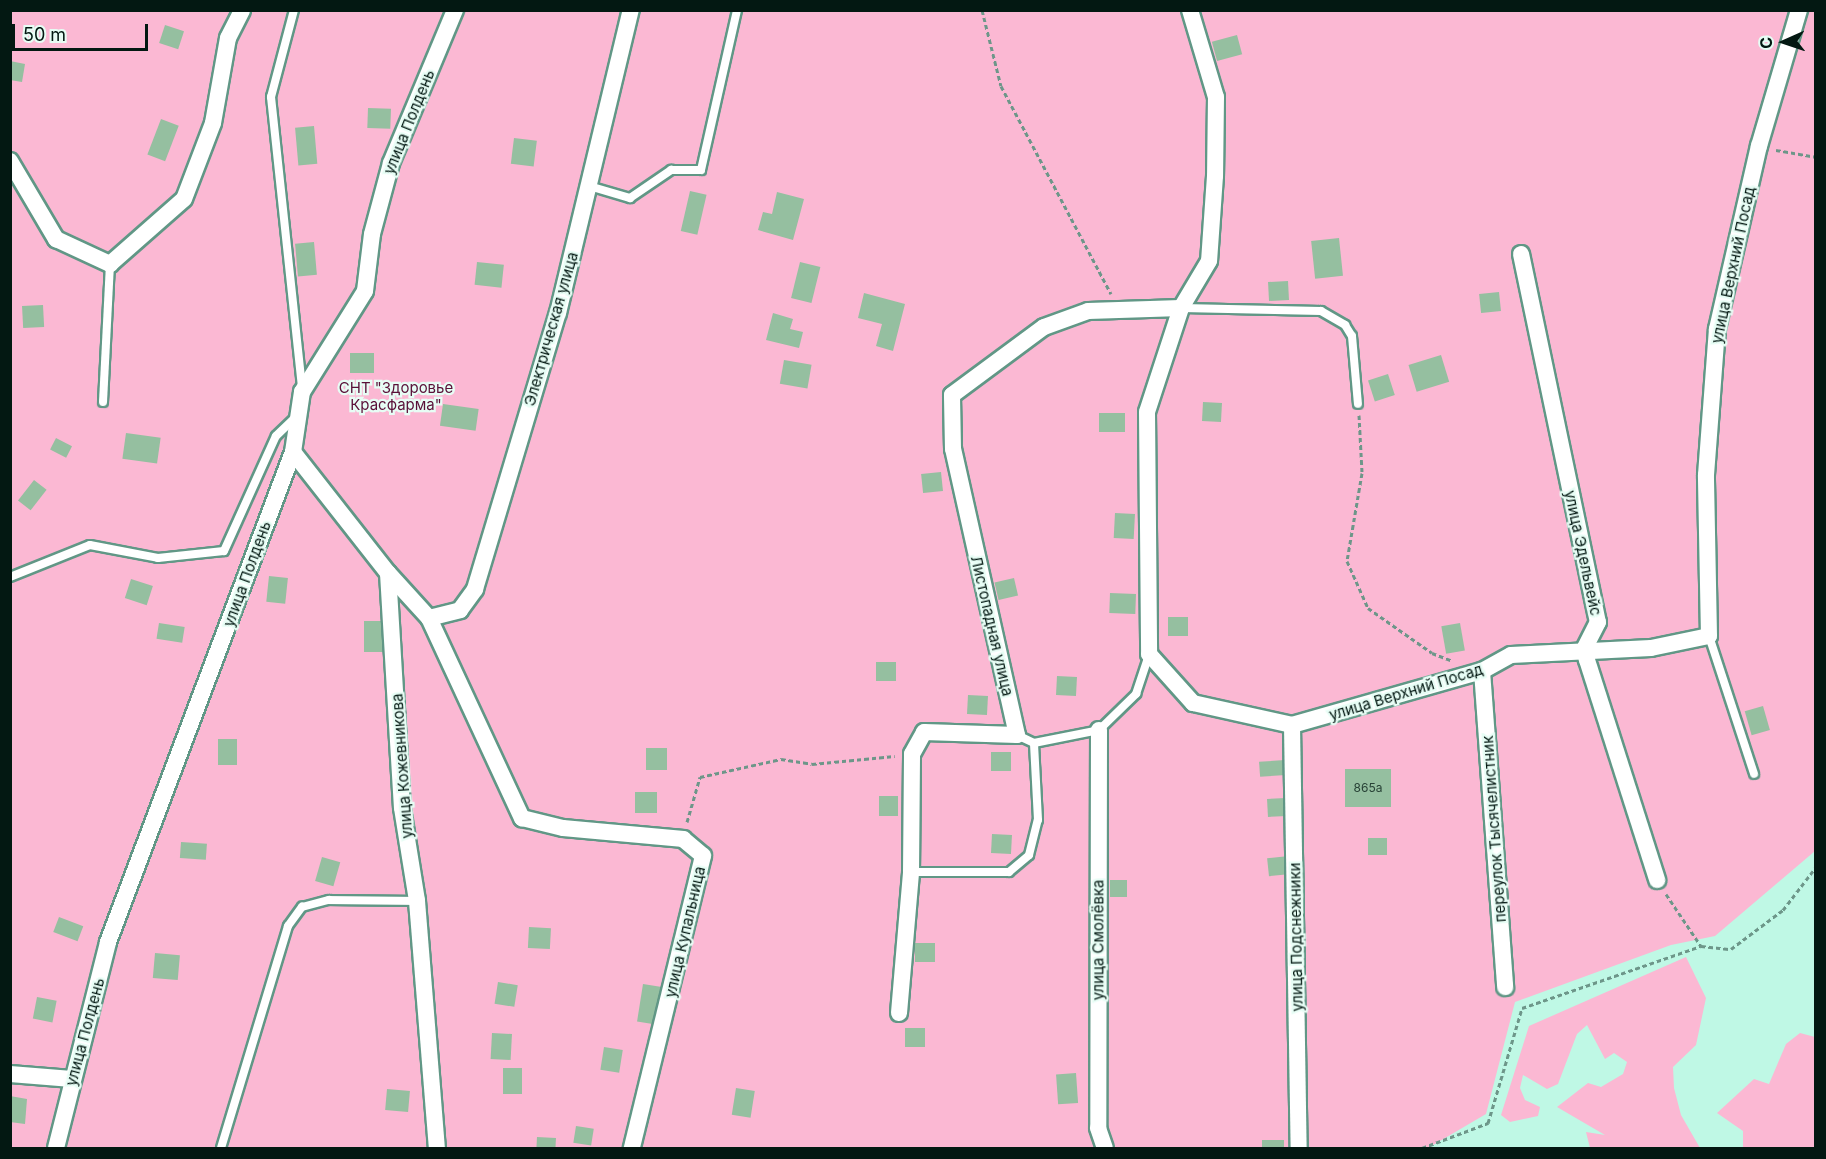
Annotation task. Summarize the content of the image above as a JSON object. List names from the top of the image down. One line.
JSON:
{"streets":{"street":["улица Полдень","улица Верхний Посад","Электрическая улица","улица Эдельвейс","Листопадная улица","улица Кожевникова","переулок Тысячелистник","улица Купальница","улица Подснежники","улица Смолёвка"]},"crossings":[["улица Верхний Посад","улица Эдельвейс"],["улица Верхний Посад","переулок Тысячелистник"],["улица Верхний Посад","улица Подснежники"]],"parks":["СНТ \"Здоровье Красфарма\""],"house_numbers":["865а"],"scale_bar":"50 m","north":"left"}
